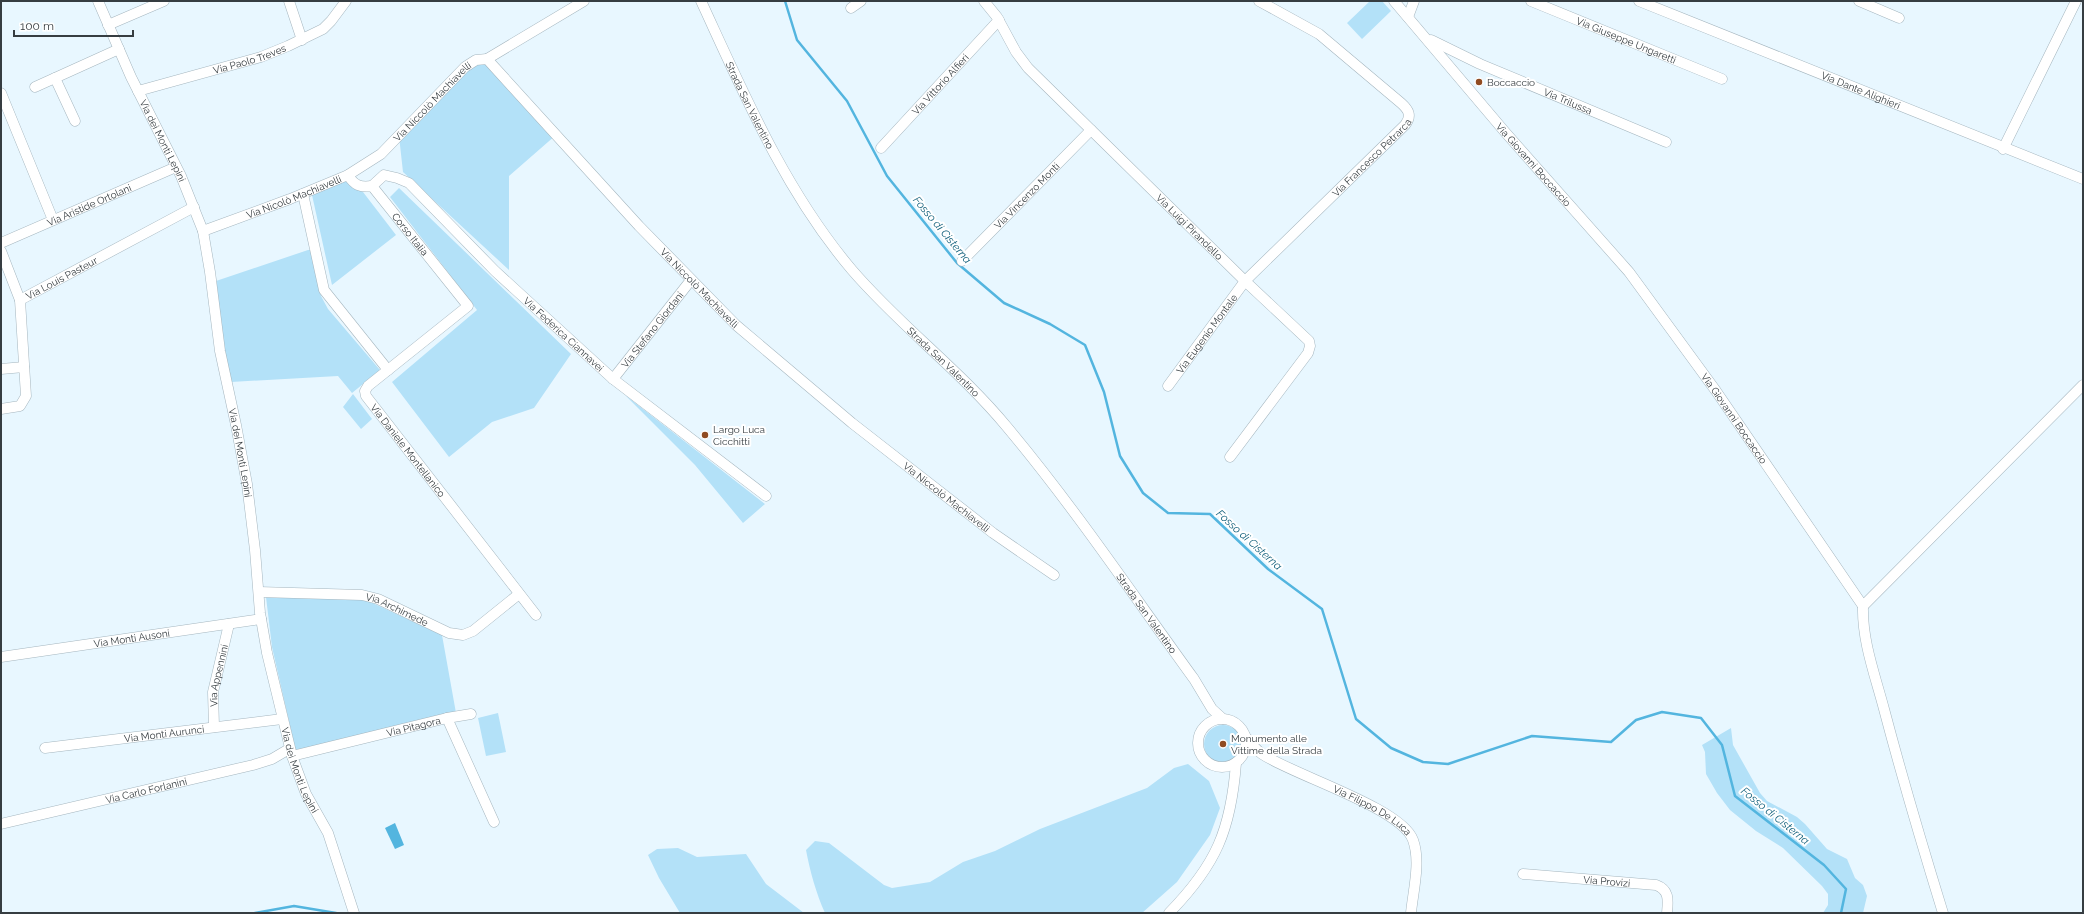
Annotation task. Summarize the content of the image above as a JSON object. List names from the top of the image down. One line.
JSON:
{"streets":{"street":["Via Giuseppe Ungaretti","Via Paolo Treves","Via Vittorio Alfieri","Via Dante Alighieri","Via Trilussa","Via Niccolò Machiavelli","Strada San Valentino","Via dei Monti Lepini","Via Francesco Petrarca","Via Giovanni Boccaccio","Via Nicolò Machiavelli","Via Vincenzo Monti","Via Aristide Ortolani","Via Luigi Pirandello","Corso Italia","Via Louis Pasteur","Via Stefano Giordani","Via Eugenio Montale","Via Federica Ciannavei","Via Daniele Montellanico","Via Archimede","Via Monti Ausoni","Via Appennini","Via Pitagora","Via Monti Aurunci","Via Carlo Forlanini","Via Filippo De Luca","Via Provizi"]},"crossings":[["Via Paolo Treves","Via dei Monti Lepini"],["Via Vittorio Alfieri","Via Luigi Pirandello"],["Via Trilussa","Via Giovanni Boccaccio"],["Via Niccolò Machiavelli","Via Nicolò Machiavelli"],["Via Niccolò Machiavelli","Via Stefano Giordani"],["Via dei Monti Lepini","Via Nicolò Machiavelli"],["Via dei Monti Lepini","Via Aristide Ortolani"],["Via dei Monti Lepini","Via Louis Pasteur"],["Via dei Monti Lepini","Via Archimede"],["Via dei Monti Lepini","Via Monti Ausoni"],["Via dei Monti Lepini","Via Pitagora"],["Via dei Monti Lepini","Via Monti Aurunci"],["Via dei Monti Lepini","Via Carlo Forlanini"],["Via Francesco Petrarca","Via Luigi Pirandello"],["Via Francesco Petrarca","Via Eugenio Montale"],["Via Vincenzo Monti","Via Luigi Pirandello"],["Via Luigi Pirandello","Via Eugenio Montale"],["Corso Italia","Via Federica Ciannavei"],["Corso Italia","Via Daniele Montellanico"],["Via Stefano Giordani","Via Federica Ciannavei"],["Via Daniele Montellanico","Via Archimede"],["Via Monti Ausoni","Via Appennini"],["Via Appennini","Via Monti Aurunci"],["Via Pitagora","Via Carlo Forlanini"]],"water":["Fosso di Cisterna"],"places":["Boccaccio","Largo Luca Cicchitti","Monumento alle Vittime della Strada"],"scale_bar":"100 m"}
